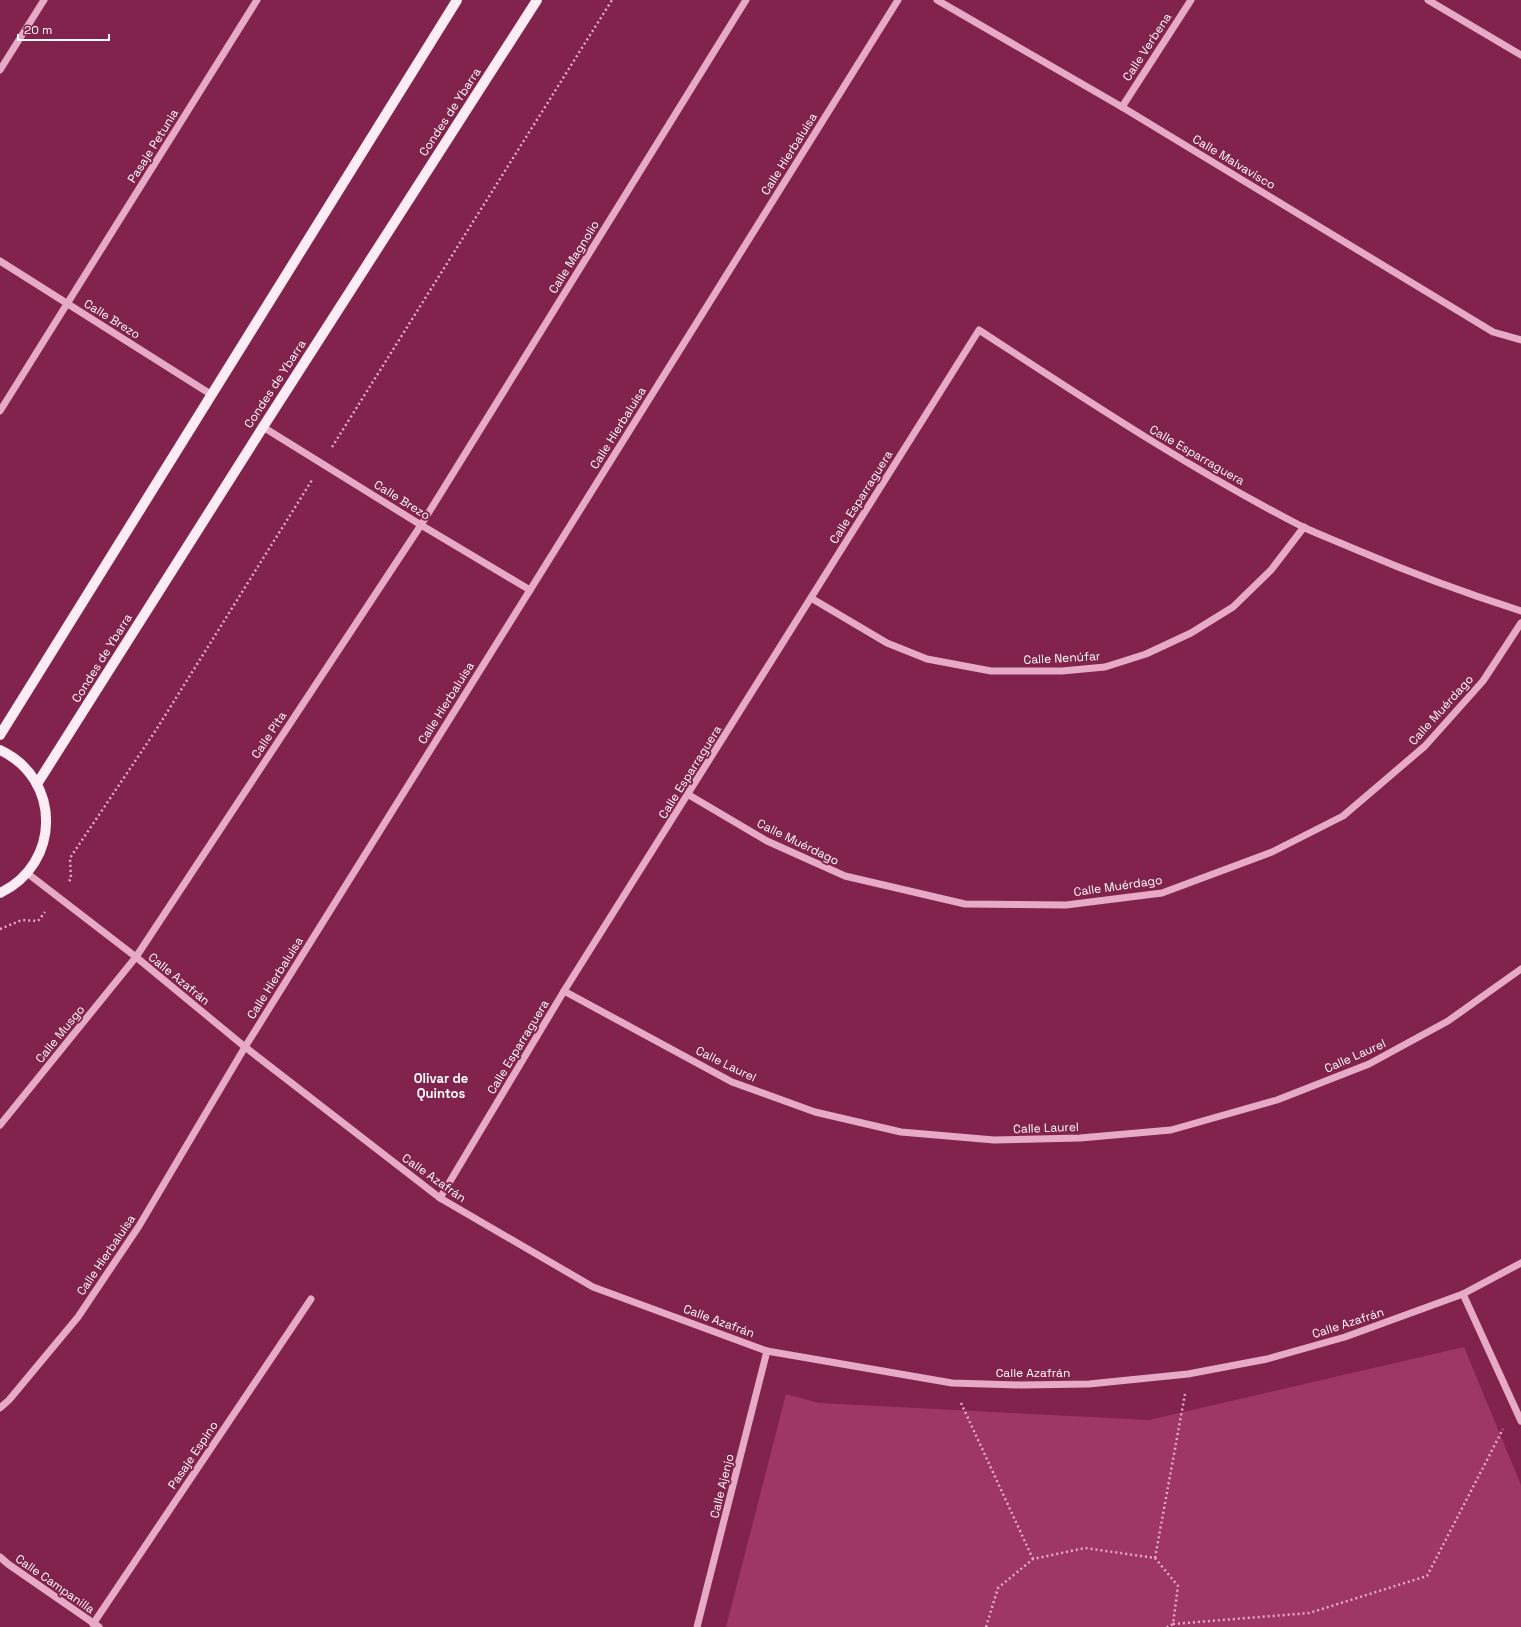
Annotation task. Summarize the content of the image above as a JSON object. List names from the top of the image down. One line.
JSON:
{"streets":{"main road":["Condes de Ybarra"],"street":["Calle Verbena","Pasaje Petunia","Calle Hierbaluisa","Calle Malvavisco","Calle Magnolio","Calle Brezo","Calle Esparraguera","Calle Nenúfar","Calle Muérdago","Calle Pita","Calle Azafrán","Calle Musgo","Calle Laurel","Pasaje Espino","Calle Ajenjo","Calle Campanilla"]},"crossings":[["Calle Verbena","Calle Malvavisco"],["Condes de Ybarra","Calle Brezo"],["Pasaje Petunia","Calle Brezo"],["Calle Hierbaluisa","Calle Brezo"],["Calle Hierbaluisa","Calle Azafrán"],["Calle Magnolio","Calle Brezo"],["Calle Magnolio","Calle Pita"],["Calle Brezo","Calle Pita"],["Calle Esparraguera","Calle Nenúfar"],["Calle Esparraguera","Calle Muérdago"],["Calle Esparraguera","Calle Azafrán"],["Calle Esparraguera","Calle Laurel"],["Calle Pita","Calle Azafrán"],["Calle Pita","Calle Musgo"],["Calle Azafrán","Calle Musgo"],["Calle Azafrán","Calle Ajenjo"],["Pasaje Espino","Calle Campanilla"]],"districts":["Olivar de Quintos"],"scale_bar":"20 m"}
